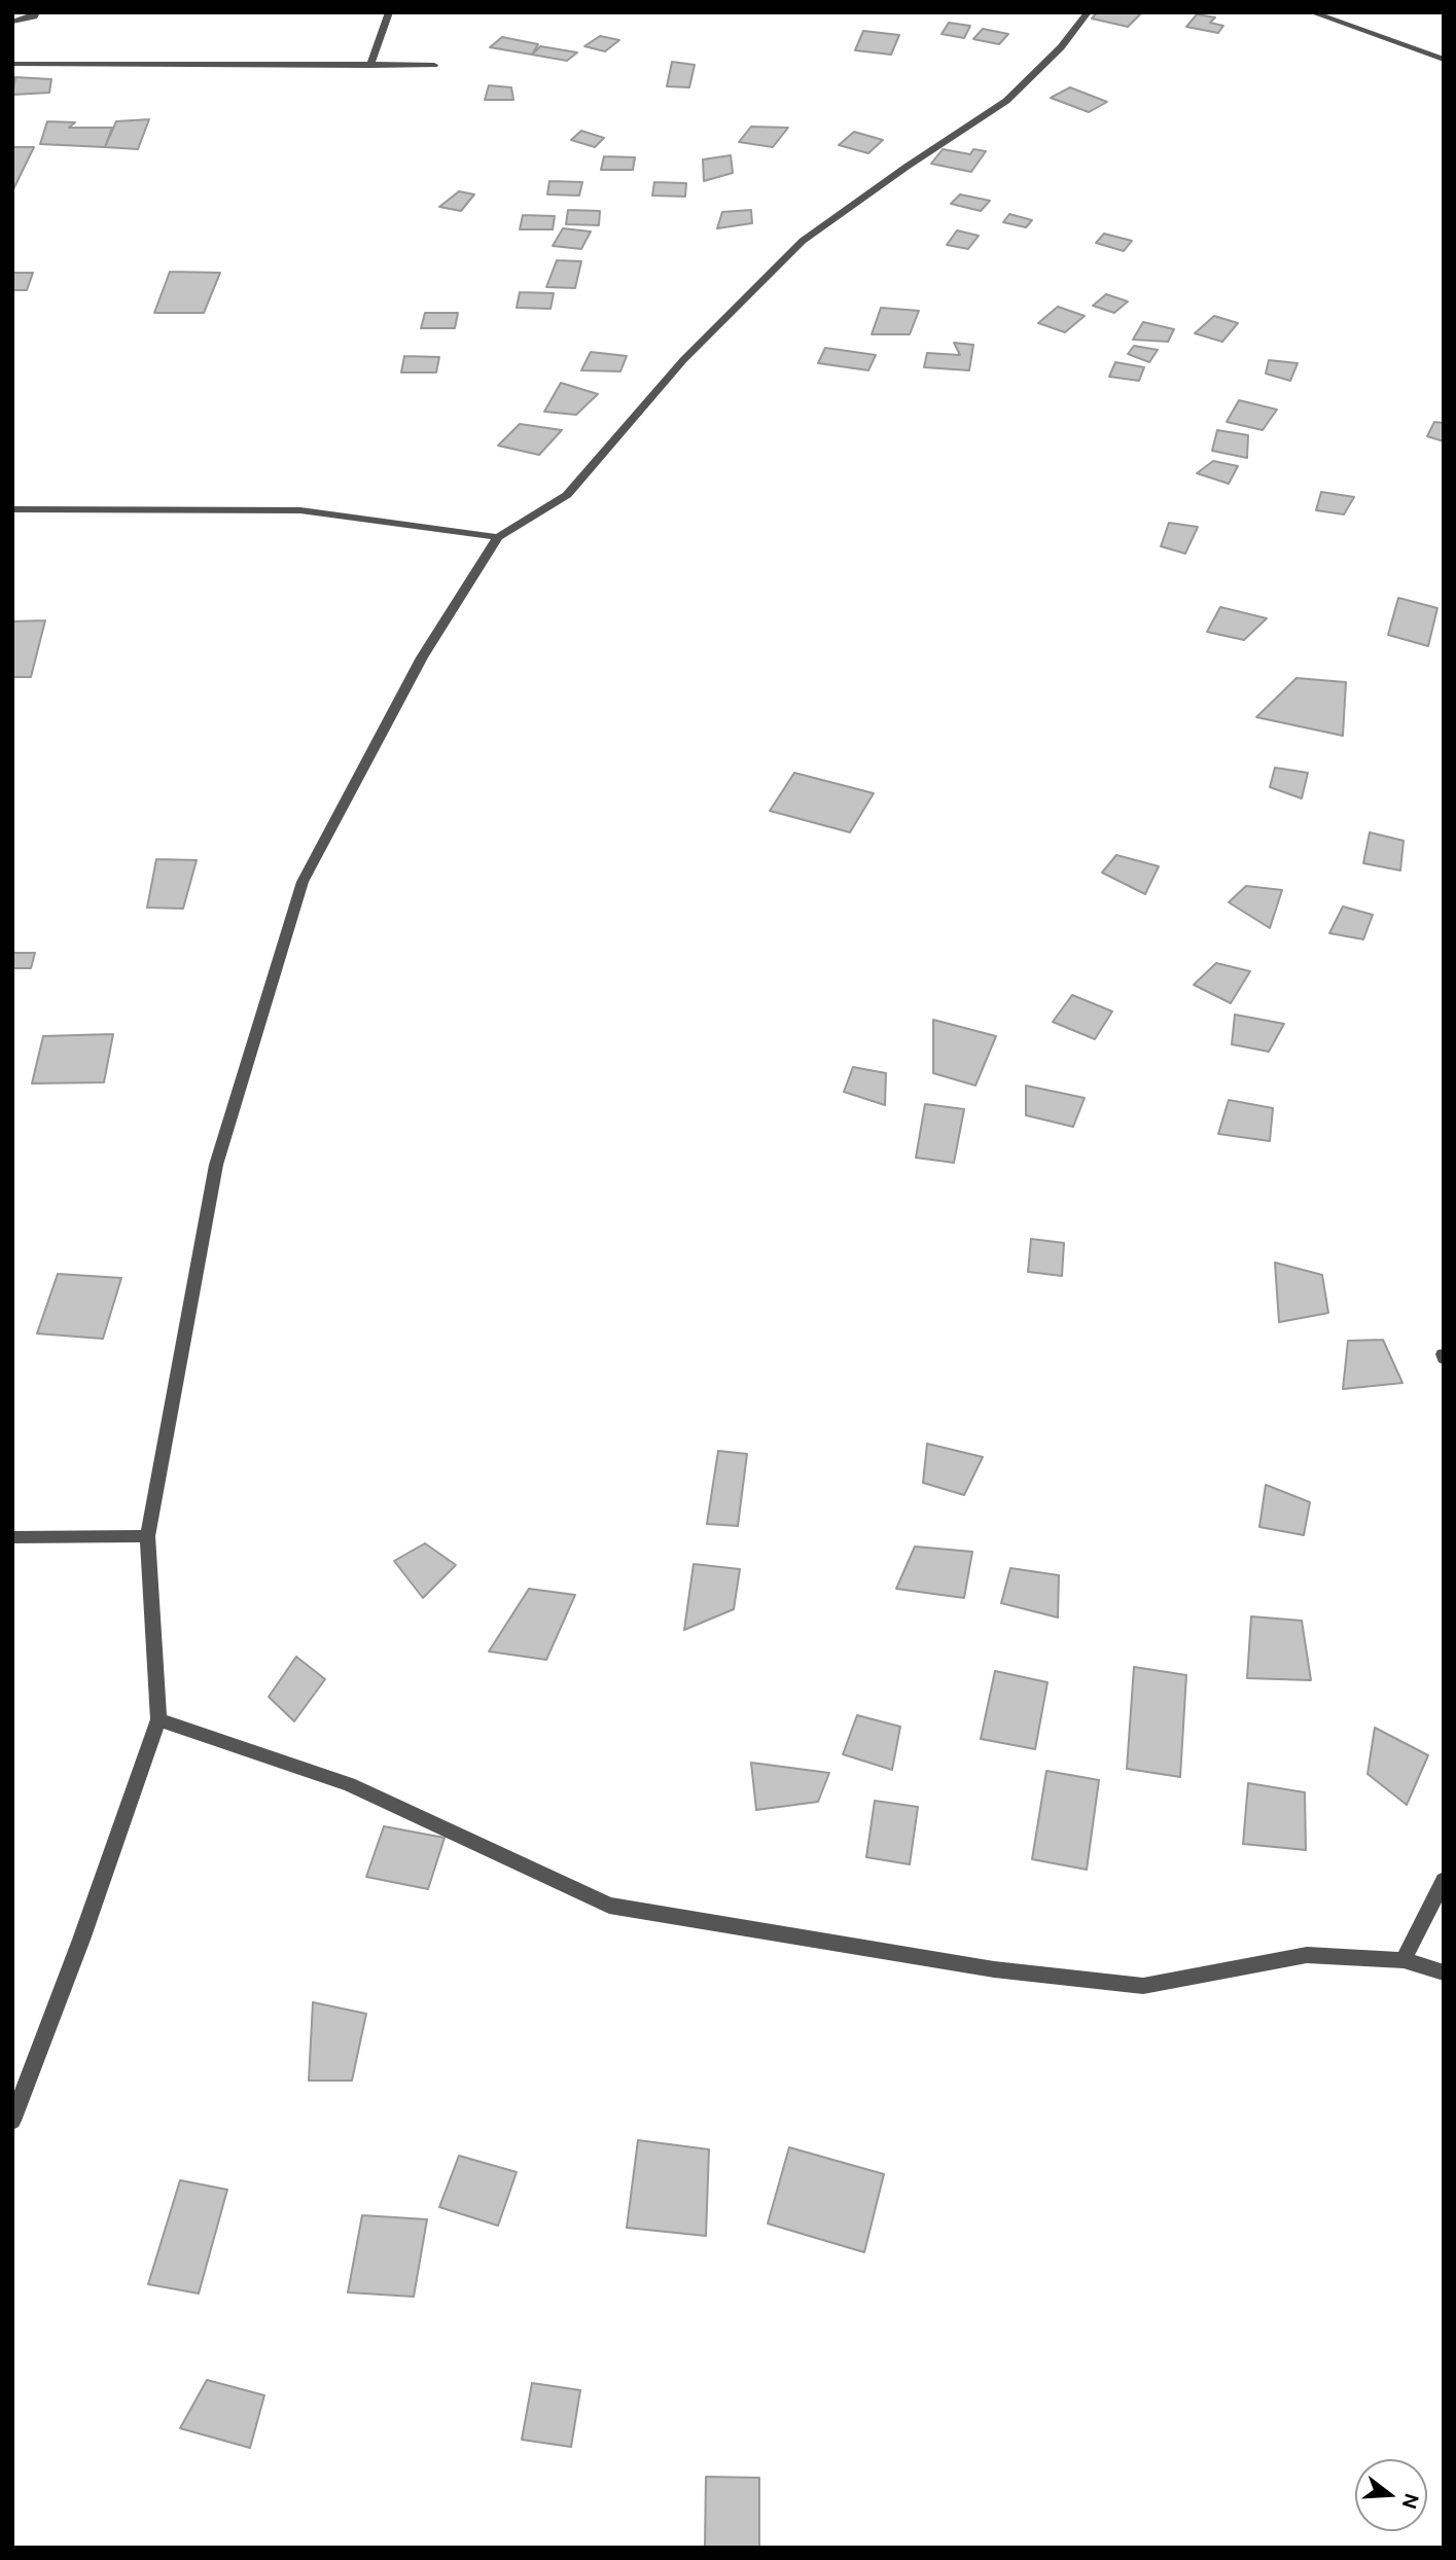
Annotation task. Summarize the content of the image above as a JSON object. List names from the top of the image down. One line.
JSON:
{"north":"right"}
